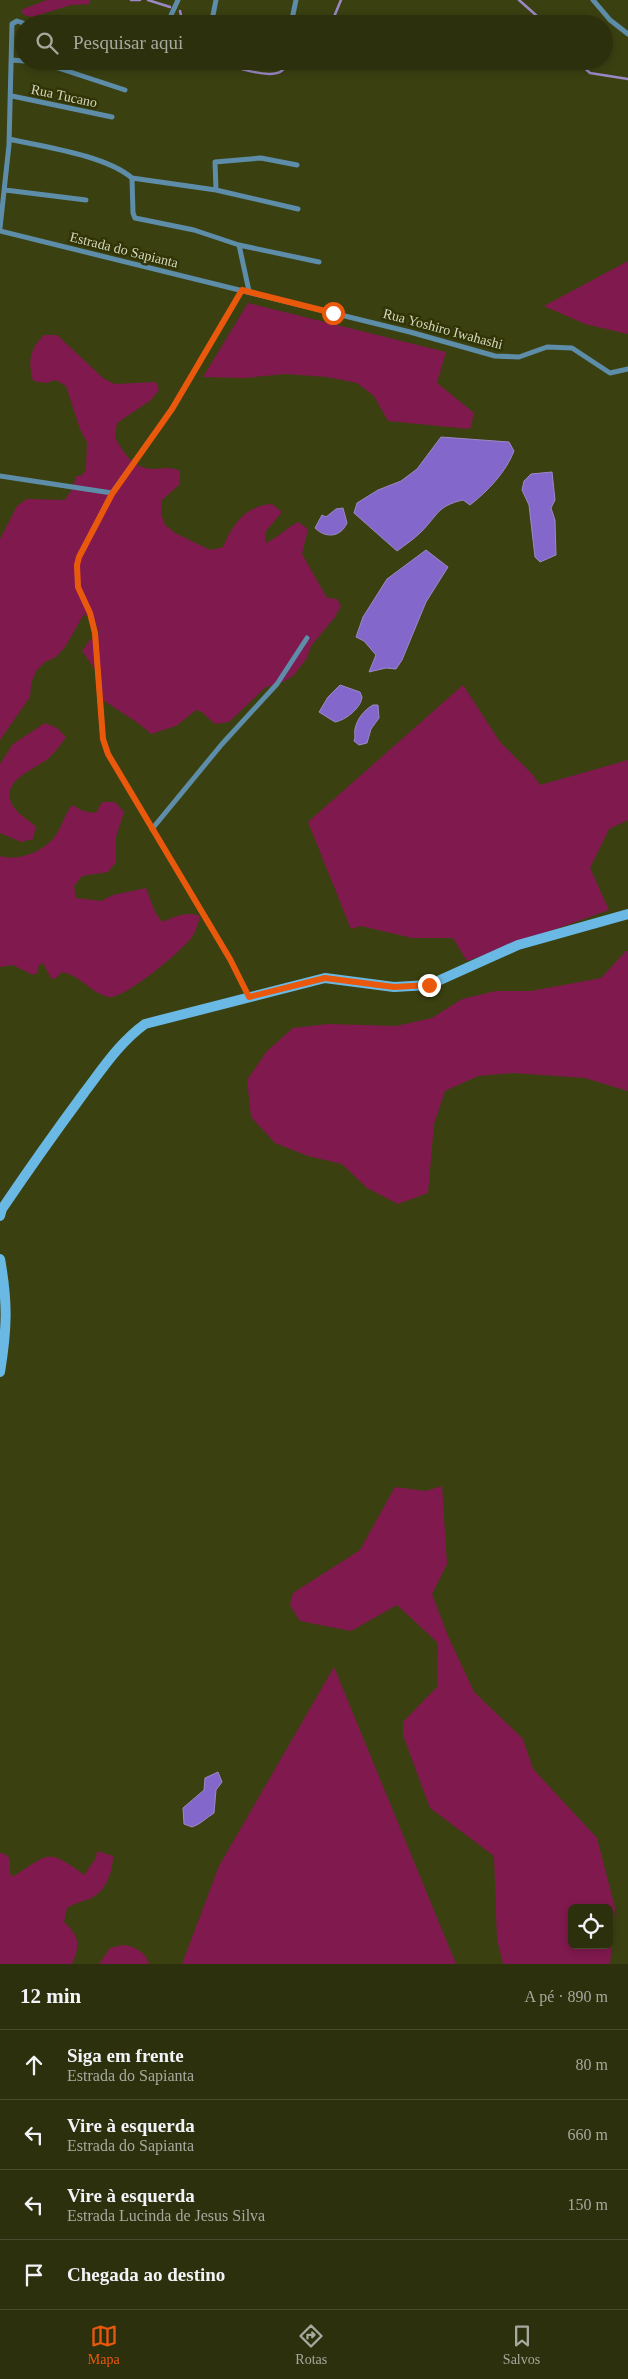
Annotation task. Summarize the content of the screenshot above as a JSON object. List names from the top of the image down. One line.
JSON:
{"streets":{"street":["Rua Tucano","Estrada do Sapianta","Rua Yoshiro Iwahashi"]},"crossings":[["Estrada do Sapianta","Rua Yoshiro Iwahashi"]],"page":{"search":"Pesquisar aqui","heading":["12 min","A pé · 890 m"],"list":[["Siga em frente","Estrada do Sapianta","80 m"],["Vire à esquerda","Estrada do Sapianta","660 m"],["Vire à esquerda","Estrada Lucinda de Jesus Silva","150 m"],"Chegada ao destino"],"nav":["Mapa","Rotas","Salvos"]}}
